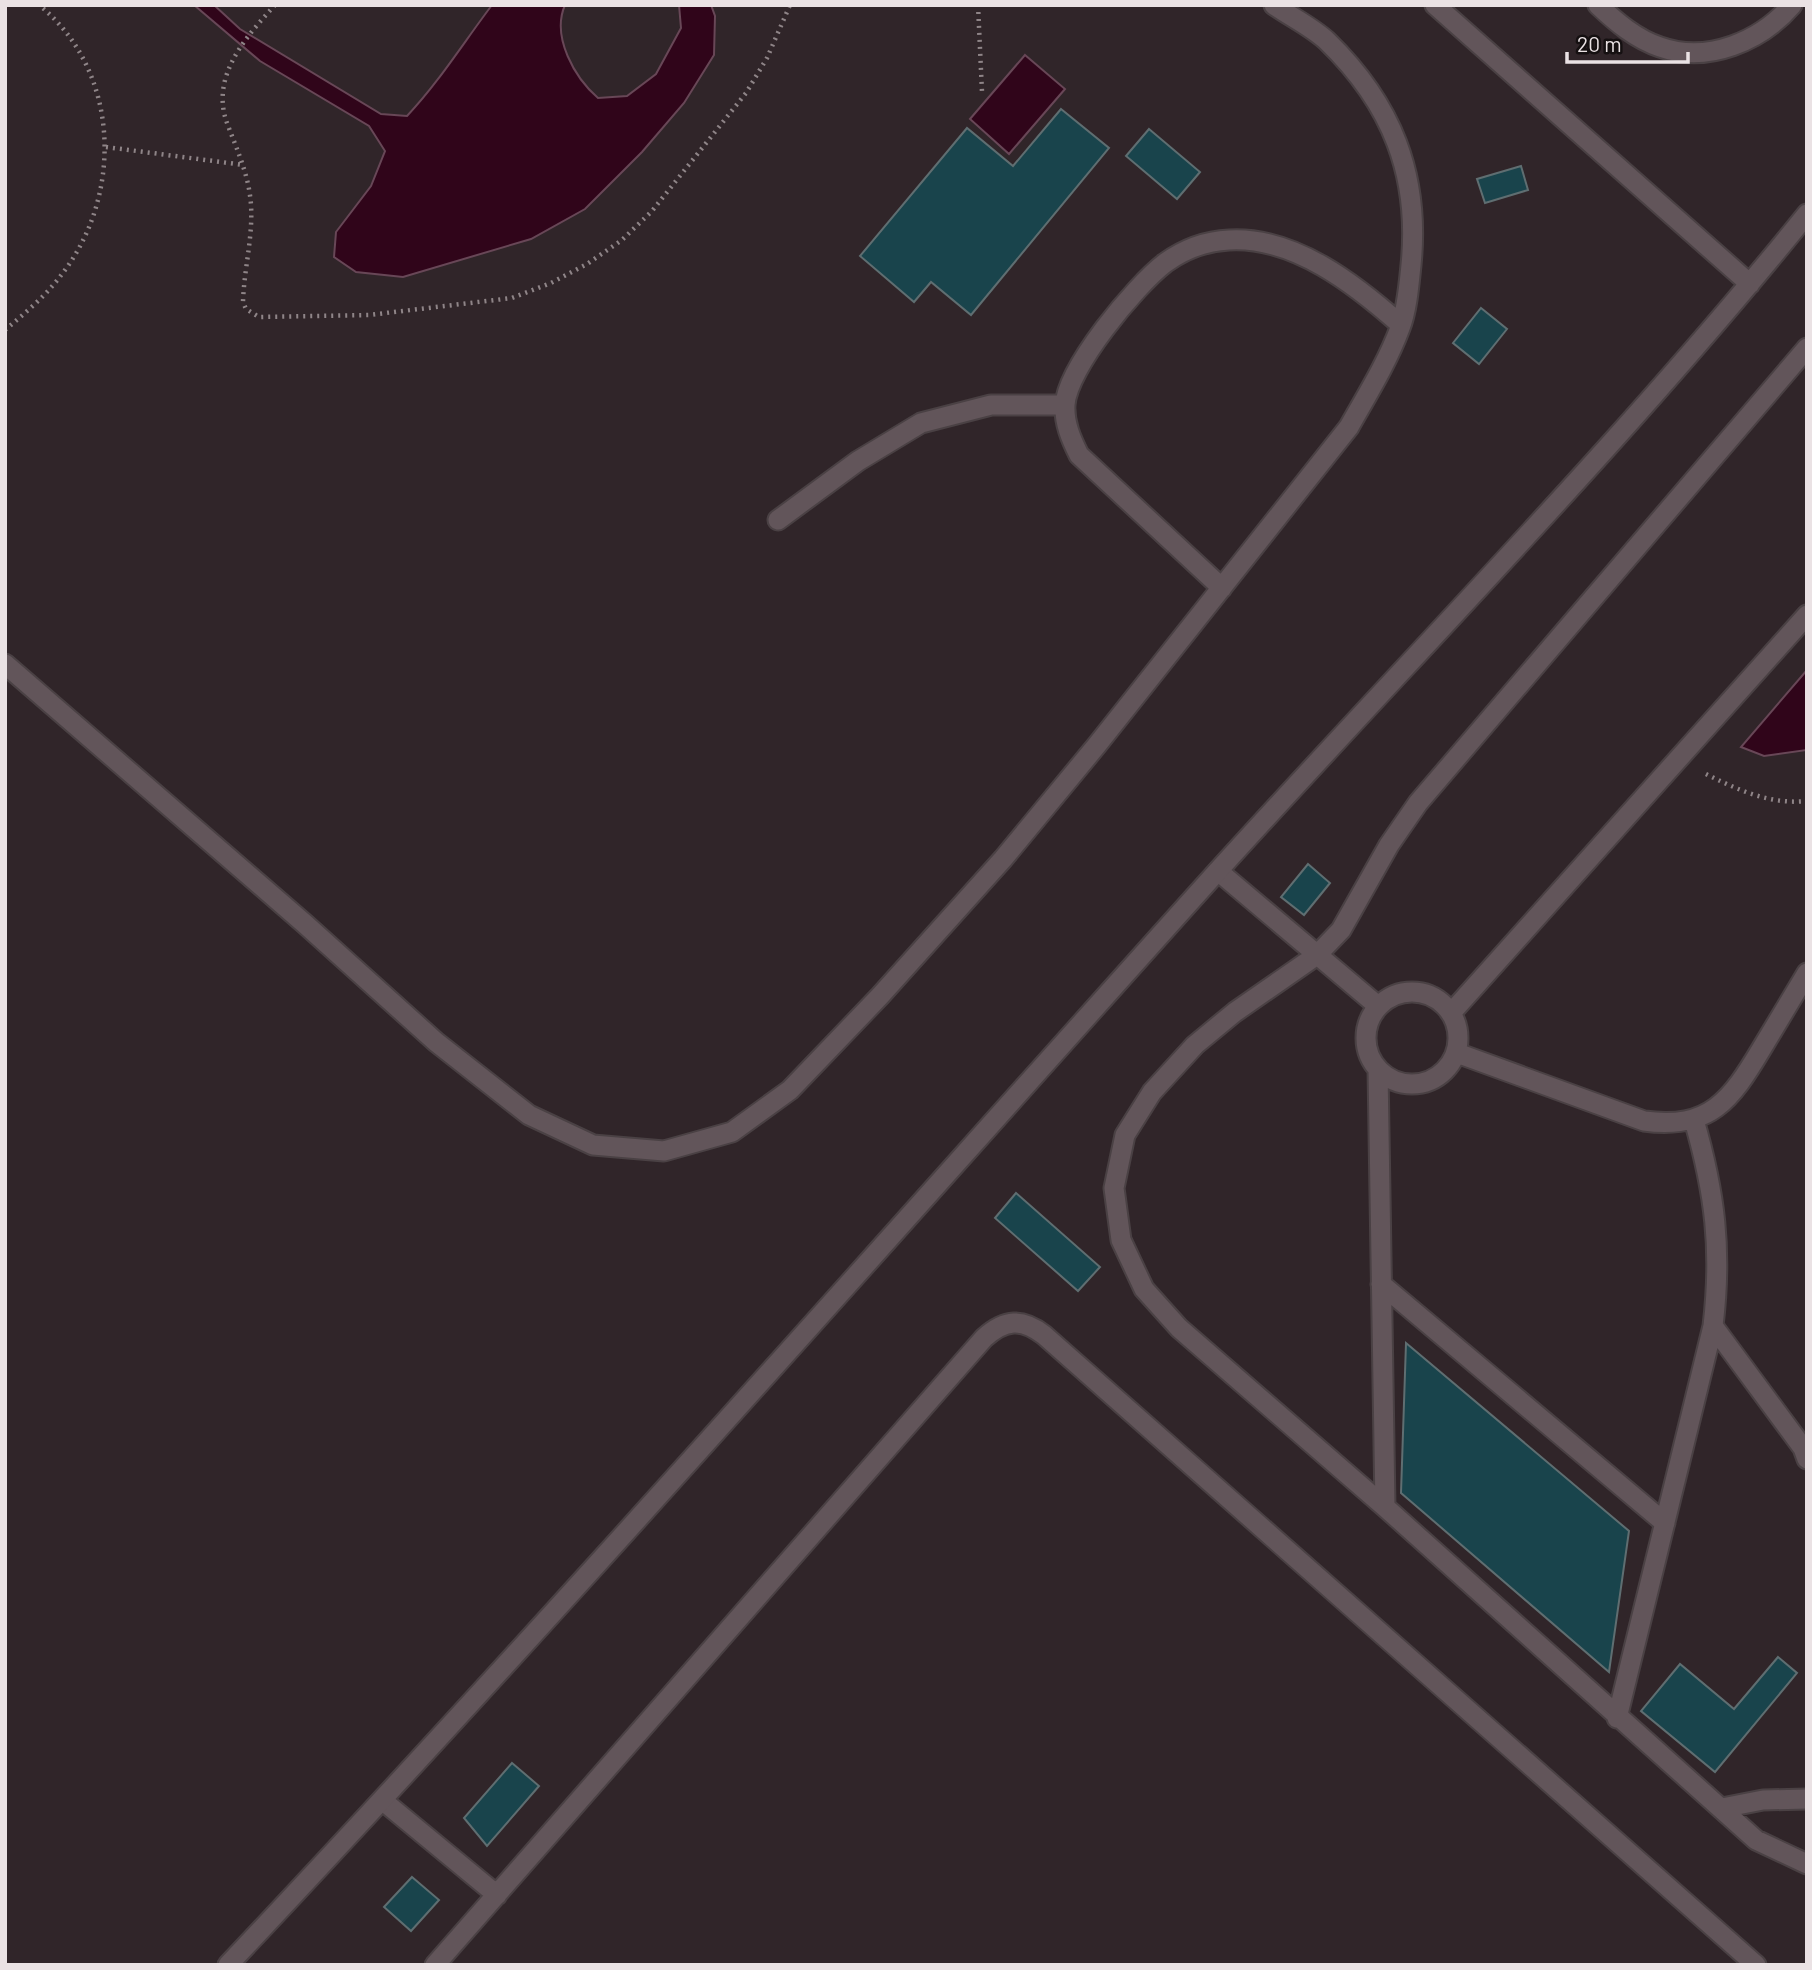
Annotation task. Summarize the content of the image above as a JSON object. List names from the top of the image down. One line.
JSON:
{"scale_bar":"20 m"}
